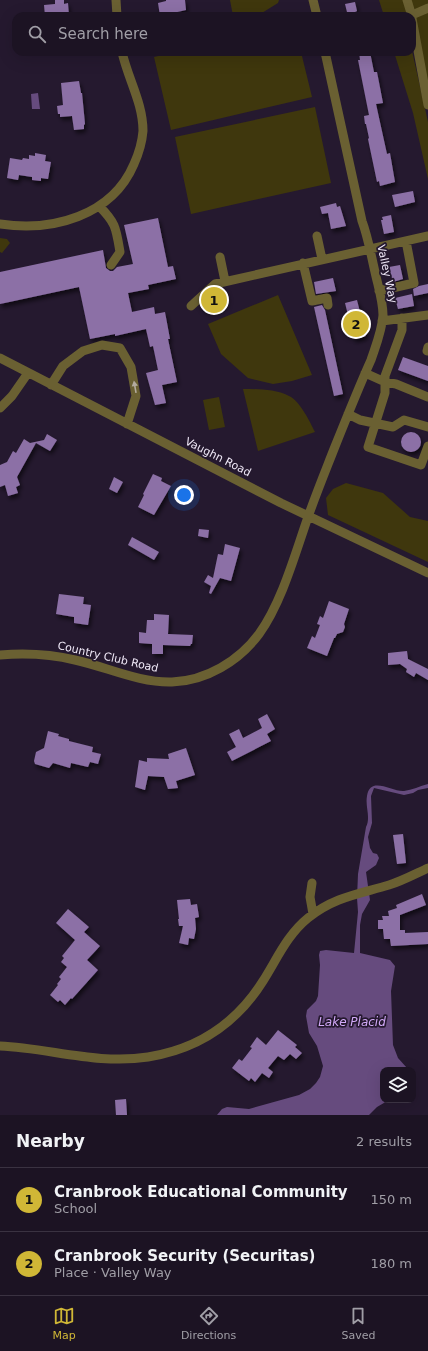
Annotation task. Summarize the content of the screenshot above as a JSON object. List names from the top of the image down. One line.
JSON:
{"streets":{"street":["Valley Way","Vaughn Road","Country Club Road"]},"crossings":[["Valley Way","Vaughn Road"],["Valley Way","Country Club Road"],["Vaughn Road","Country Club Road"]],"water":["Lake Placid"],"page":{"search":"Search here","pins":["1","2"],"heading":["Nearby","2 results"],"list":[{"mark":"1","name":"Cranbrook Educational Community","note":"School","value":"150 m"},{"mark":"2","name":"Cranbrook Security (Securitas)","note":"Place · Valley Way","value":"180 m"}],"nav":["Map","Directions","Saved"]}}
